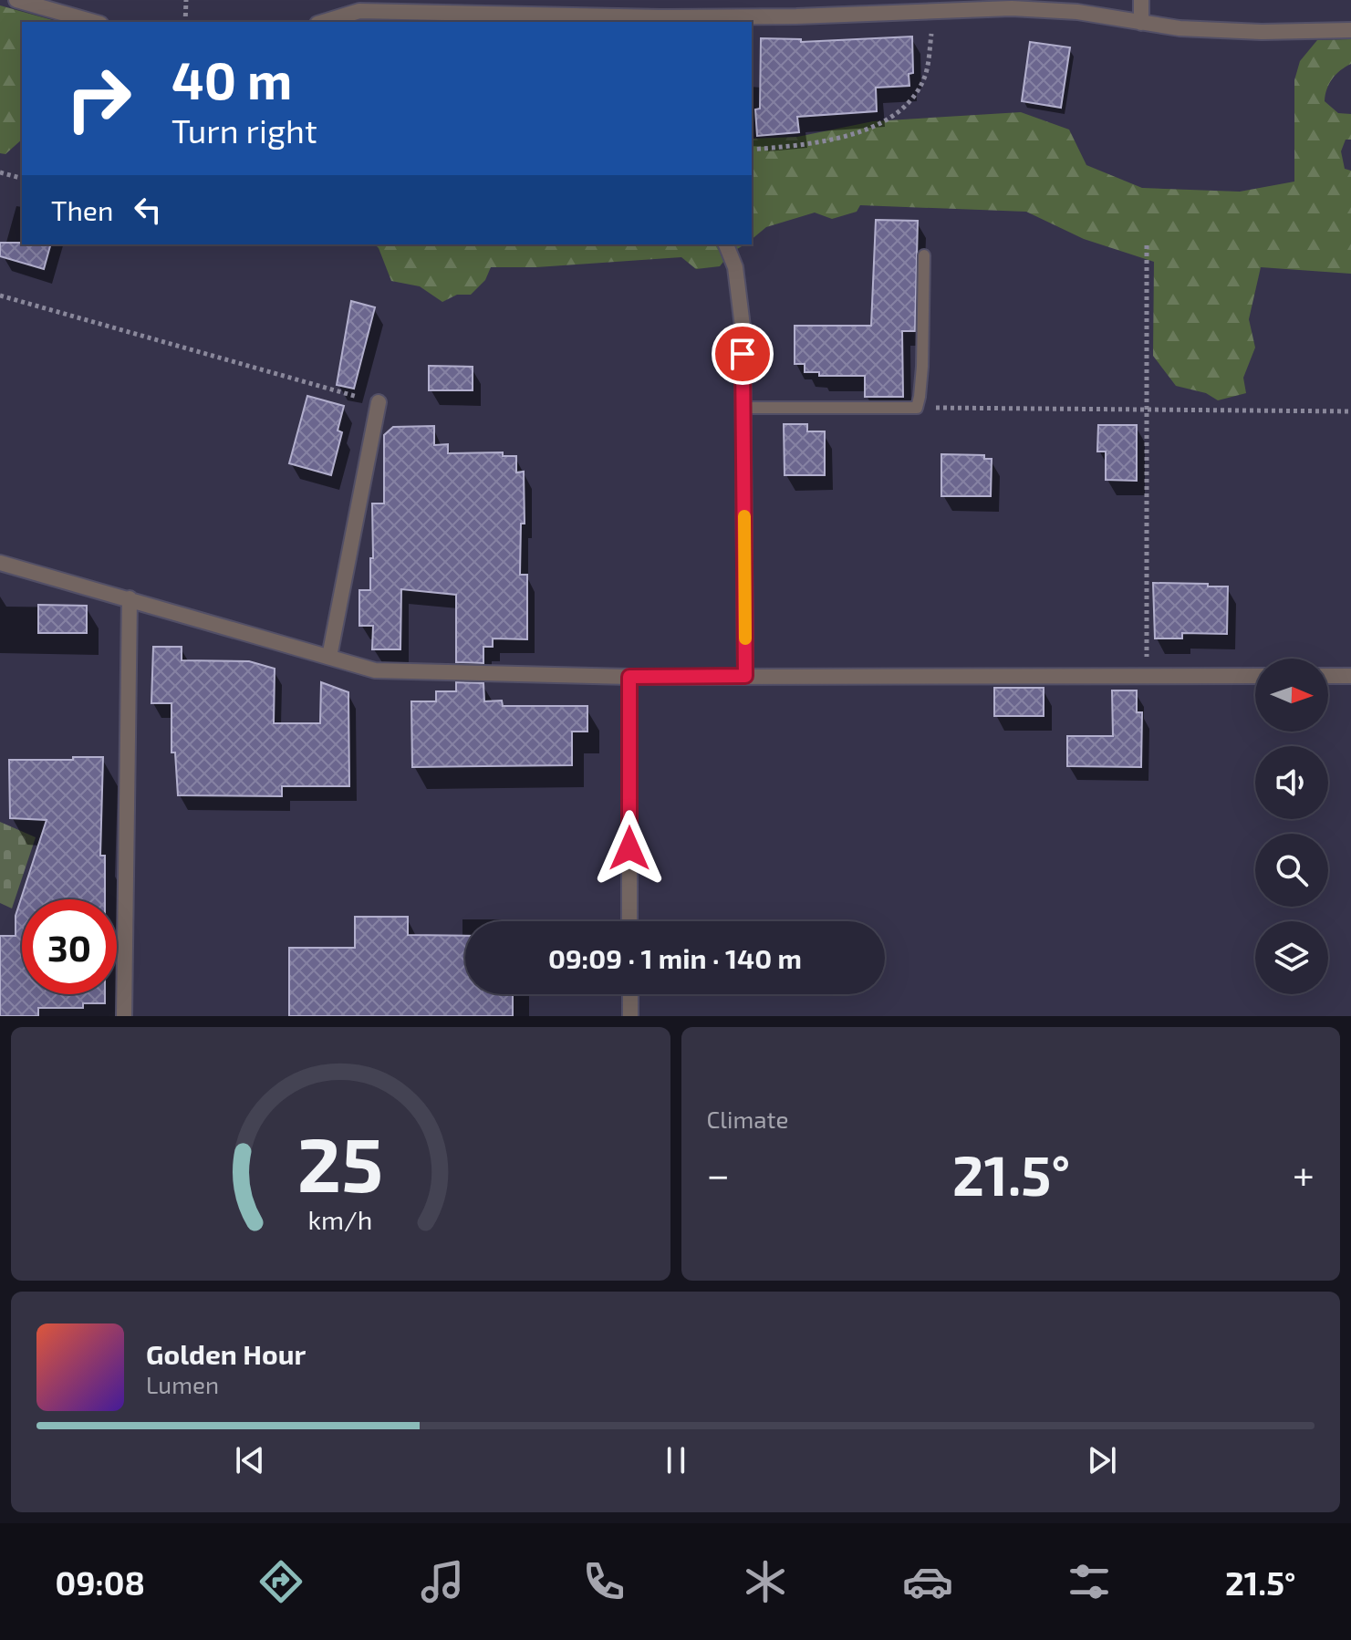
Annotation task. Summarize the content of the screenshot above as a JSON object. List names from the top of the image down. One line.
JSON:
{"north":"right","page":{"turn":["40 m","Turn right"],"then":"Then","limit":"30","trip":"09:09 · 1 min · 140 m","tile":"Climate","heat":["−","21.5°","+"],"song":["Golden Hour","Lumen"],"tabs":["09:08","21.5°"],"gauge":["25","km/h"]}}
